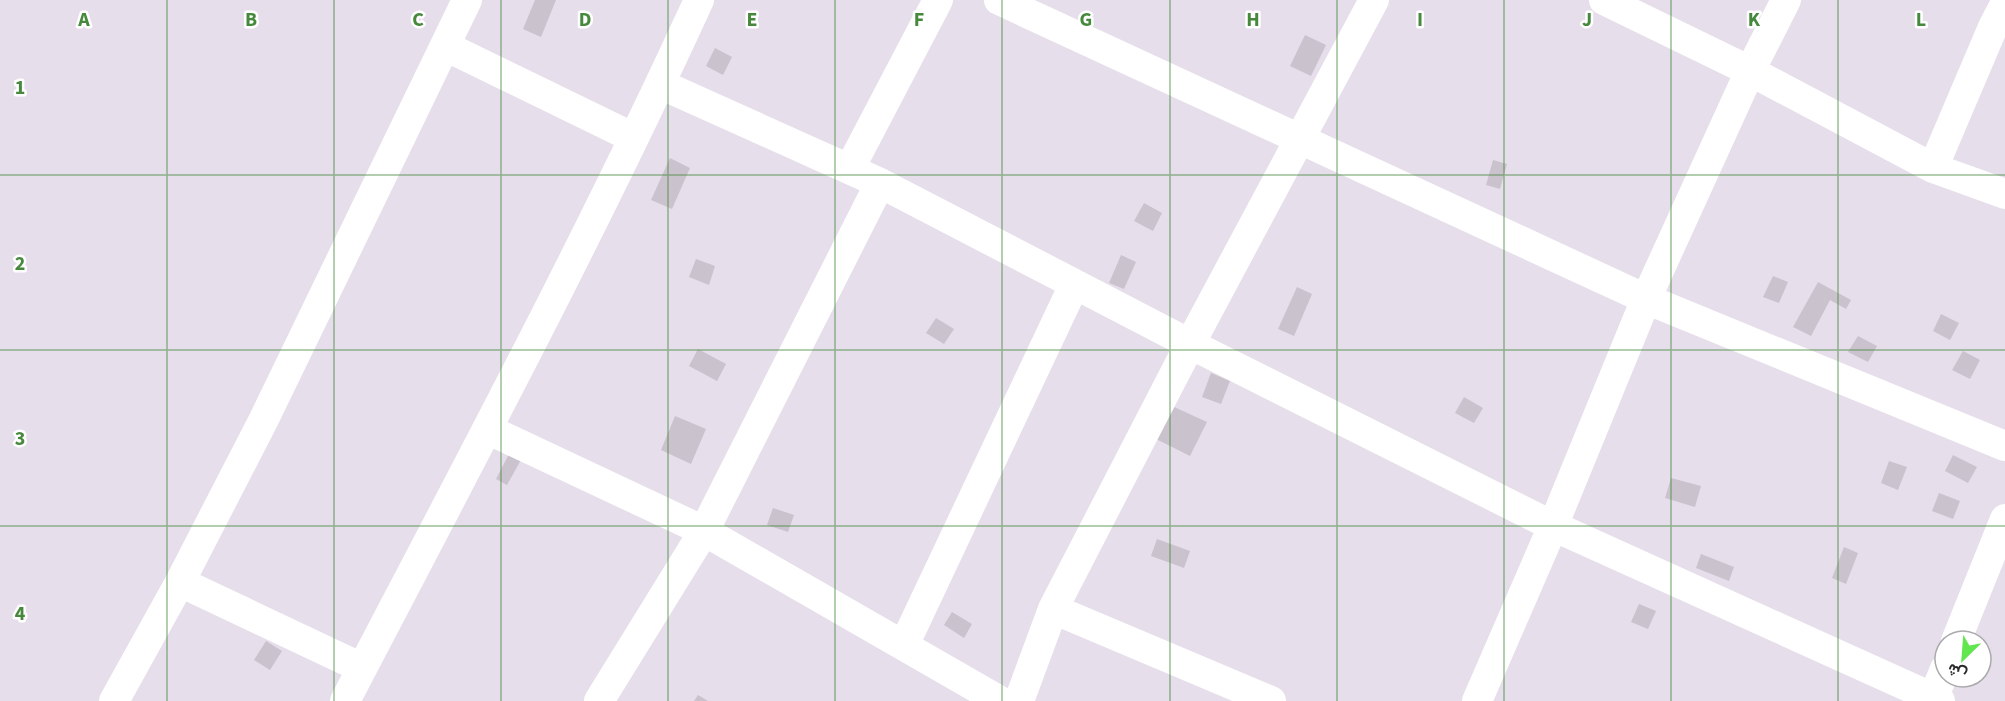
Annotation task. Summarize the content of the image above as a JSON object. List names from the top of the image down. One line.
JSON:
{"north":"bottom left","grid":{"columns":["A","B","C","D","E","F","G","H","I","J","K","L"],"rows":["1","2","3","4"]}}
